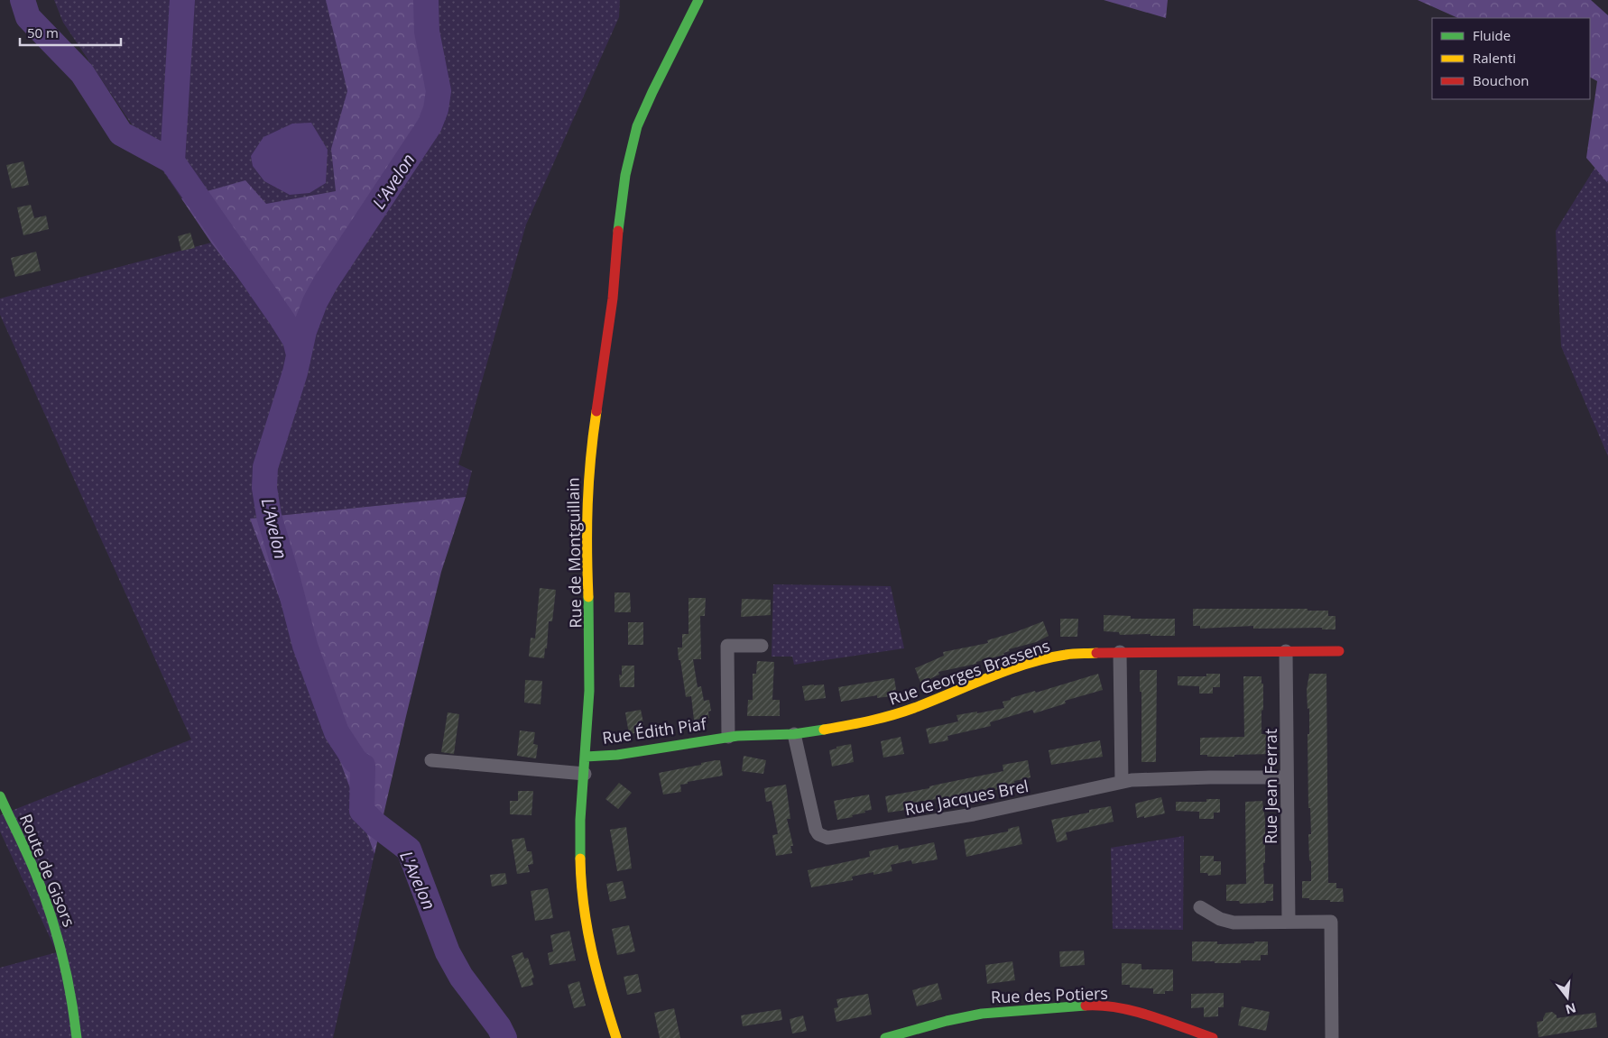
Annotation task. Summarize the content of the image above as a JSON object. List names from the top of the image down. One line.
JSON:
{"streets":{"street":["Rue de Montguillain","Rue Georges Brassens","Rue Édith Piaf","Rue Jean Ferrat","Rue Jacques Brel","Route de Gisors","Rue des Potiers"]},"crossings":[["Rue de Montguillain","Rue Édith Piaf"],["Rue Georges Brassens","Rue Édith Piaf"],["Rue Georges Brassens","Rue Jean Ferrat"],["Rue Georges Brassens","Rue Jacques Brel"],["Rue Édith Piaf","Rue Jacques Brel"],["Rue Jean Ferrat","Rue Jacques Brel"]],"water":["L'Avelon"],"legend":["Fluide","Ralenti","Bouchon"],"scale_bar":"50 m","north":"bottom"}
